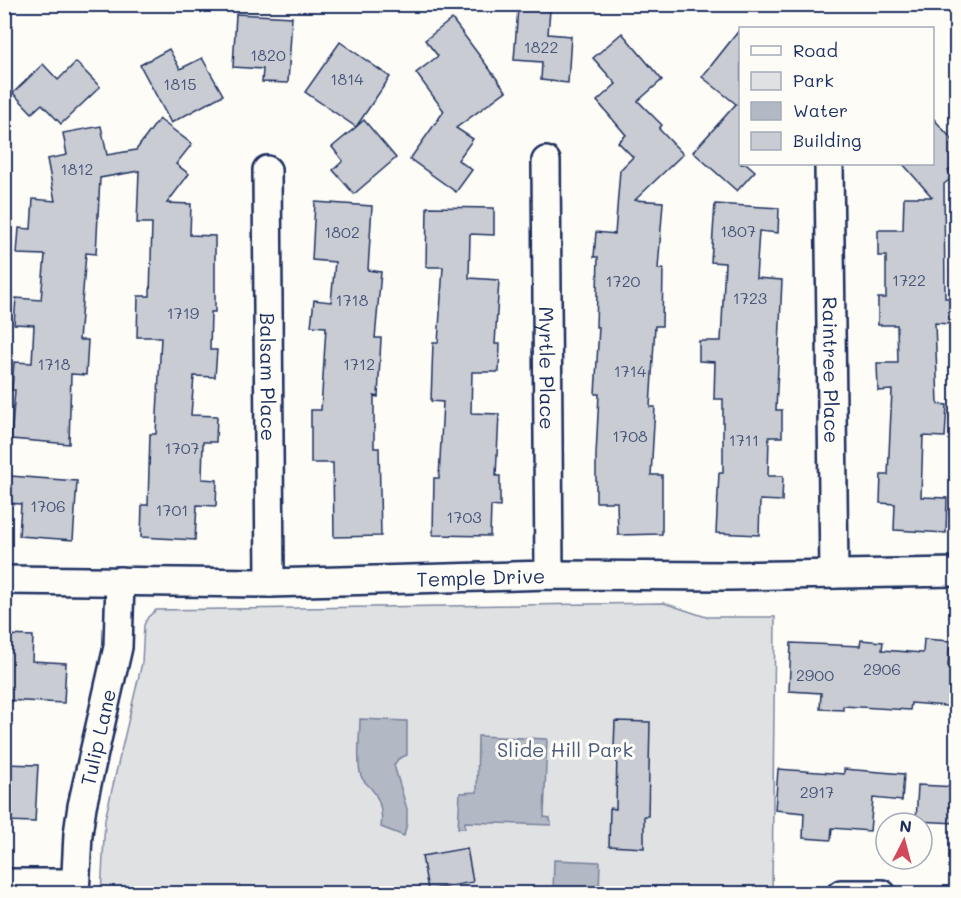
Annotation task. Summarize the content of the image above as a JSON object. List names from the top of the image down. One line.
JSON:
{"streets":{"street":["Myrtle Place","Raintree Place","Balsam Place","Temple Drive","Tulip Lane"]},"crossings":[["Myrtle Place","Temple Drive"],["Raintree Place","Temple Drive"],["Balsam Place","Temple Drive"],["Temple Drive","Tulip Lane"]],"parks":["Slide Hill Park"],"house_numbers":["1822","1820","1814","1815","1812","1807","1802","1722","1720","1723","1718","1719","1718","1712","1714","1708","1711","1707","1706","1701","1703","2906","2900","2917"],"legend":["Road","Park","Water","Building"],"north":"top"}
